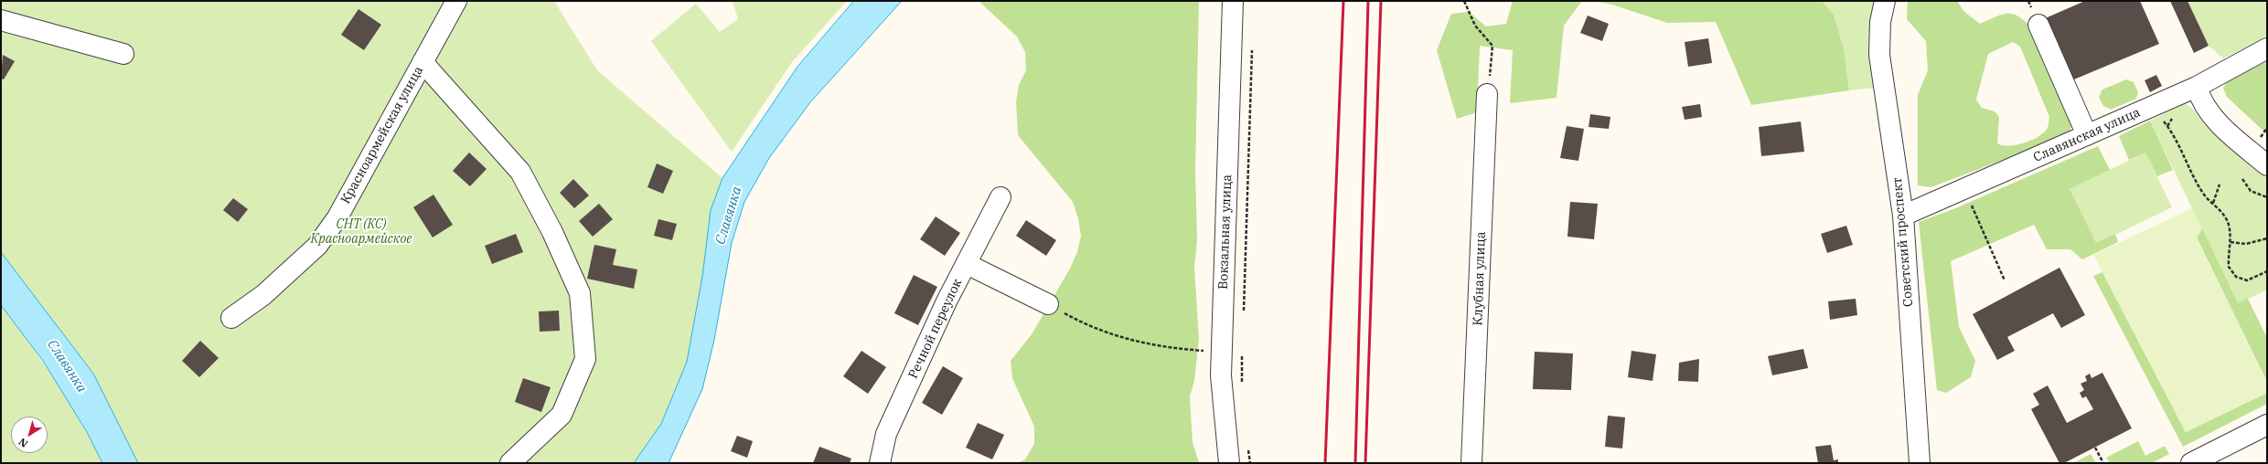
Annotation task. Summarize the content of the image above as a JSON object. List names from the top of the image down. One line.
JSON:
{"streets":{"street":["Красноармейская улица","Славянская улица","Вокзальная улица","Советский проспект","Клубная улица","Речной переулок"]},"crossings":[["Славянская улица","Советский проспект"]],"water":["Славянка"],"parks":["СНТ (КС) Красноармейское"],"north":"bottom left"}
